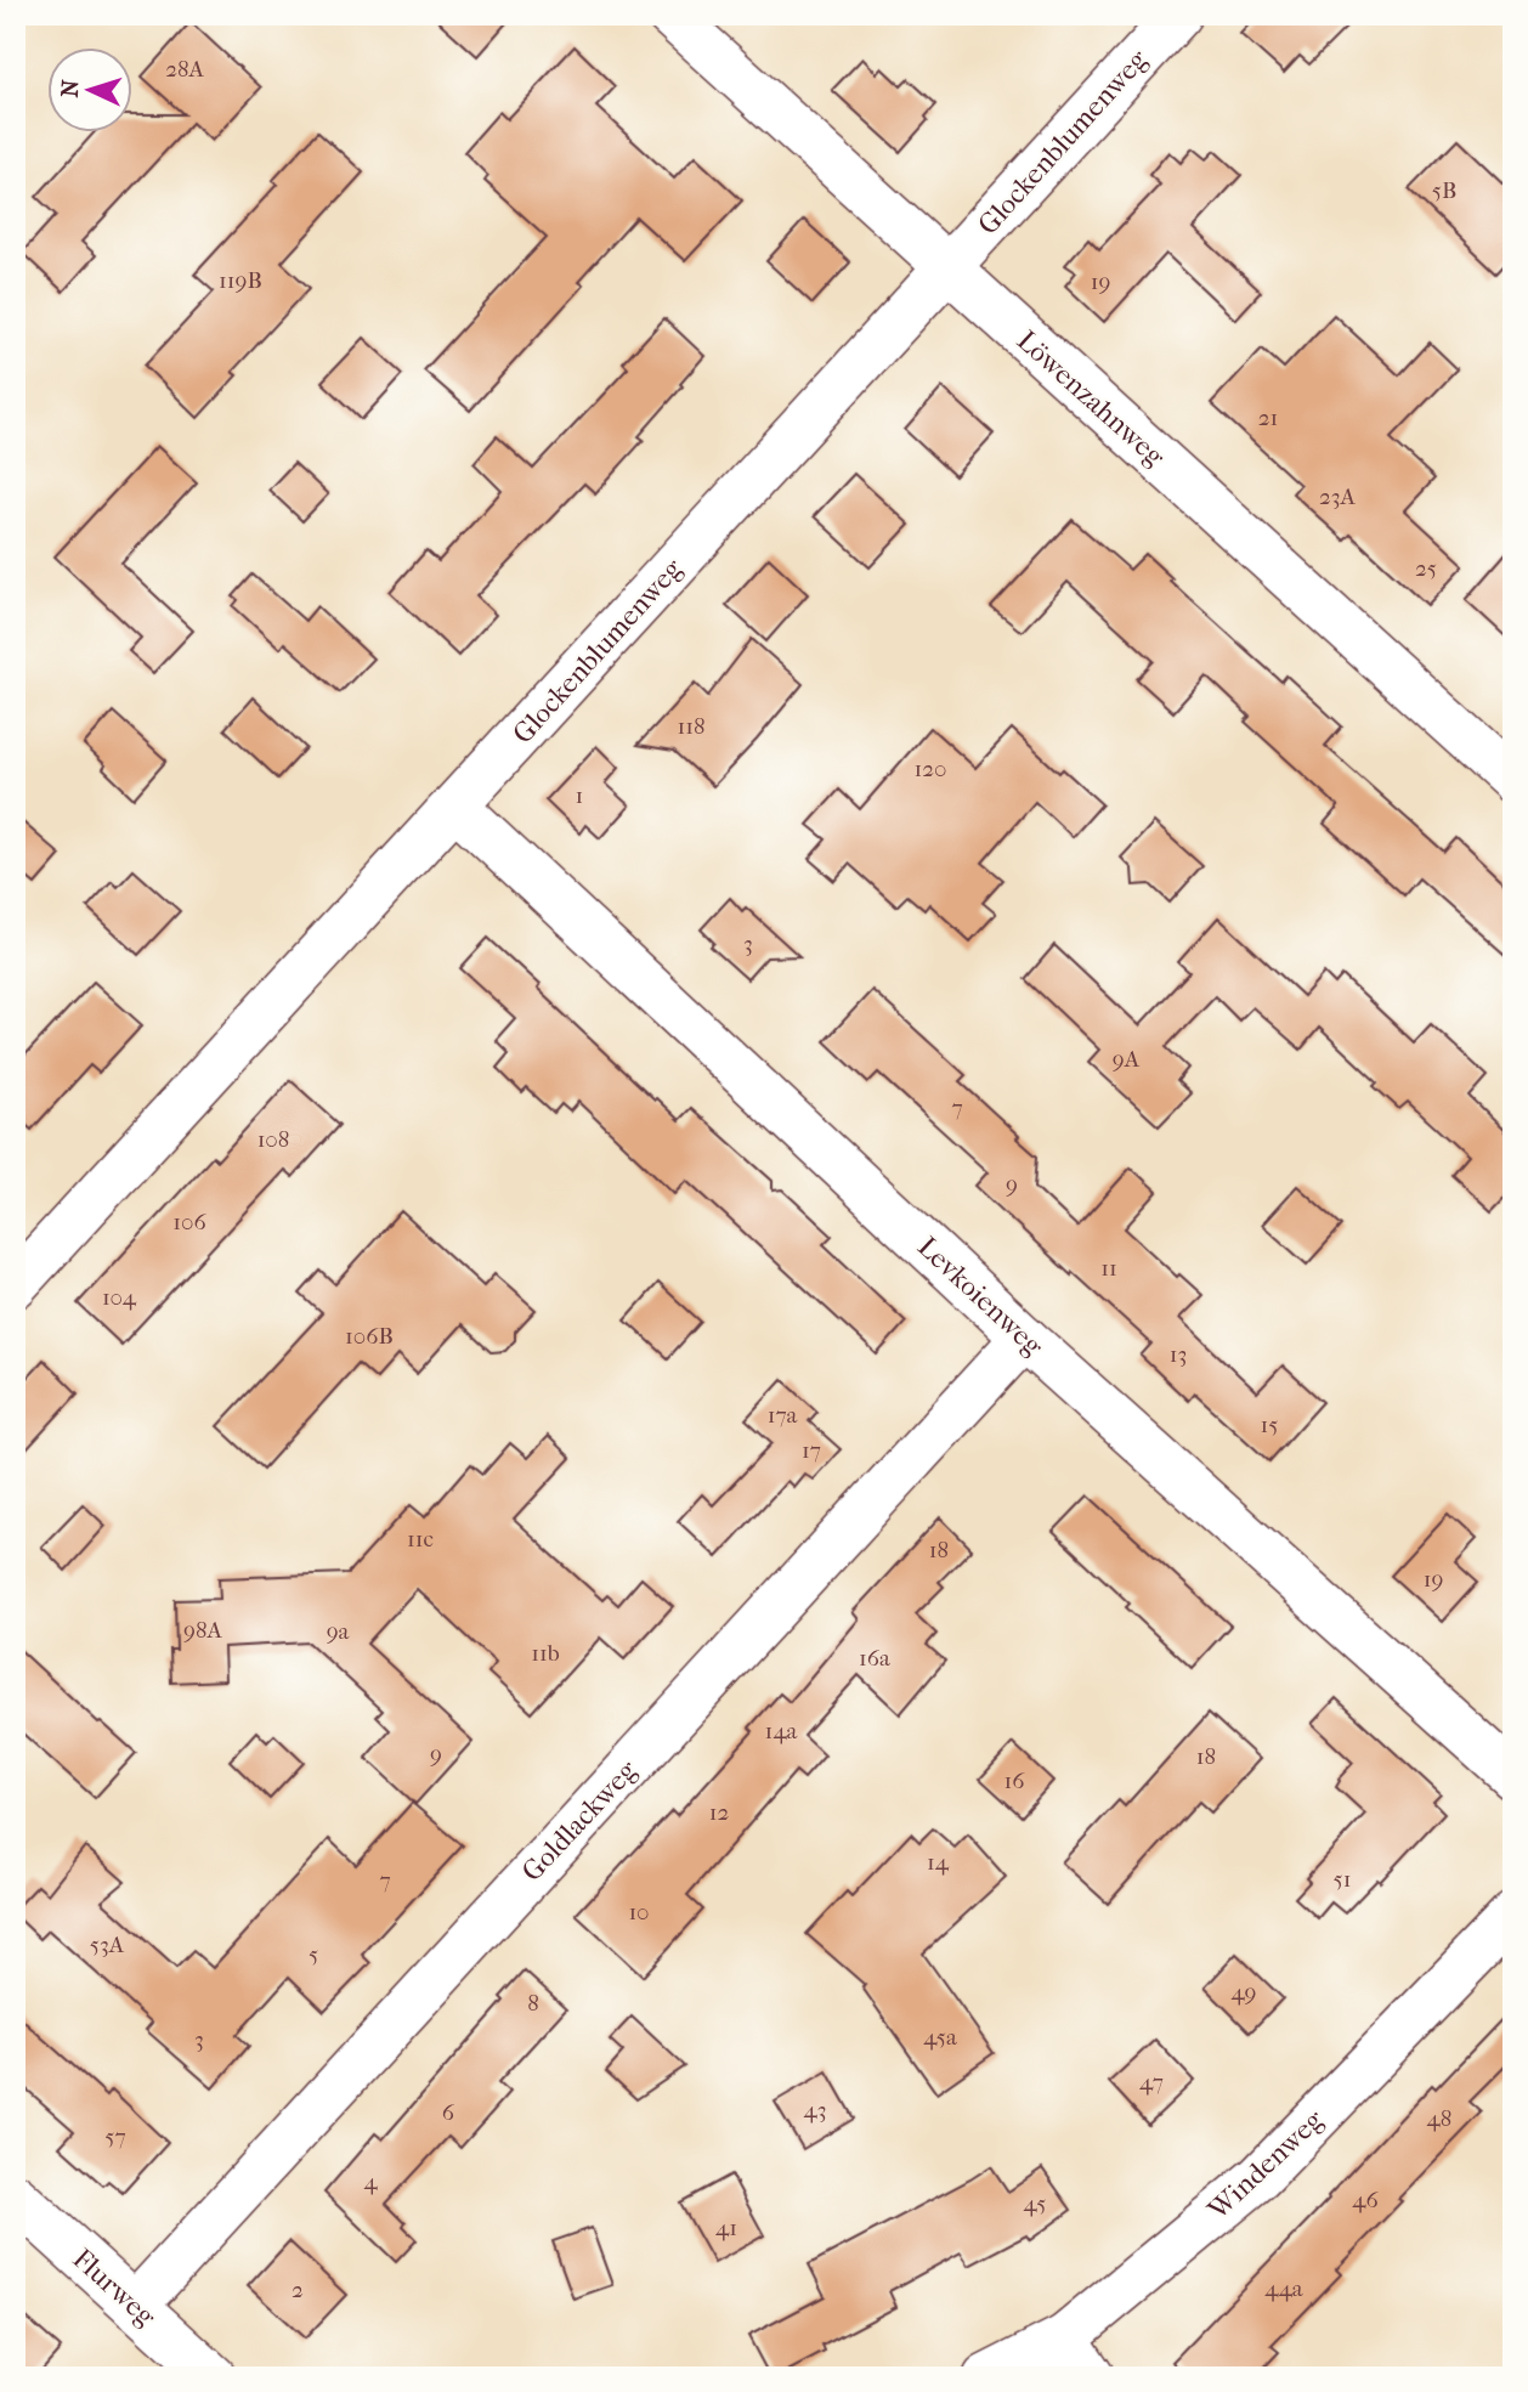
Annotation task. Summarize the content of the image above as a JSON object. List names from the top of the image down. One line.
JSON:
{"streets":{"street":["Glockenblumenweg","Löwenzahnweg","Levkoienweg","Goldlackweg","Windenweg","Flurweg"]},"crossings":[["Glockenblumenweg","Löwenzahnweg"],["Glockenblumenweg","Levkoienweg"],["Levkoienweg","Goldlackweg"],["Goldlackweg","Flurweg"]],"house_numbers":["28A","5B","119B","19","21","23A","25","118","120","1","3","9A","7","108","9","106","11","104","106B","13","17a","15","17","11c","18","19","98A","9a","11b","16a","14a","9","18","16","12","14","51","7","10","53A","5","49","8","45a","3","47","43","6","48","57","4","46","45","41","44a","2"],"north":"left"}
